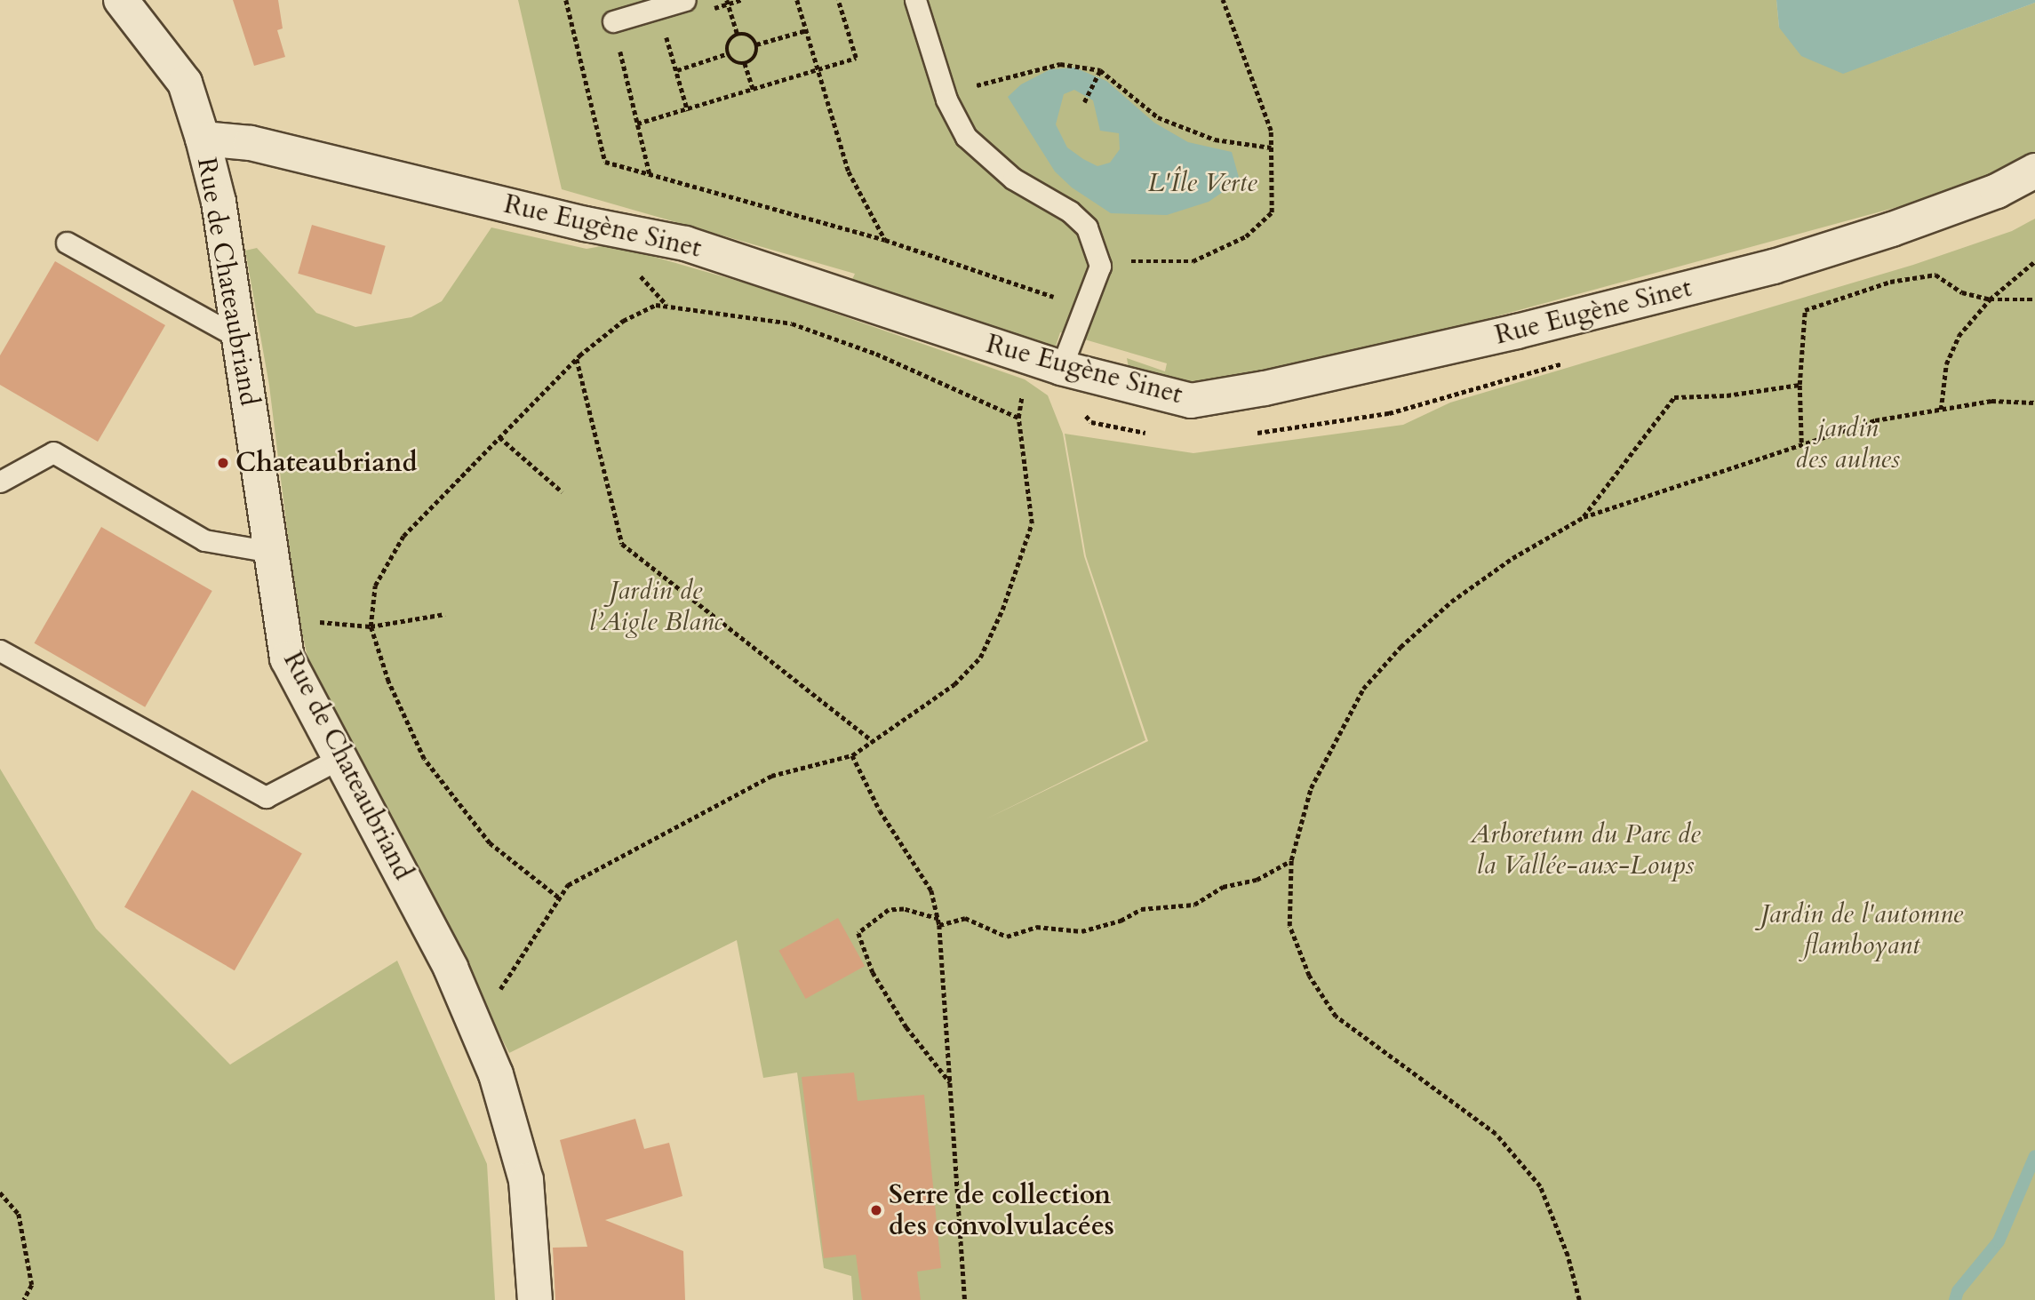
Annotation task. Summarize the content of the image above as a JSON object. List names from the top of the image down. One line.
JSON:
{"streets":{"street":["Rue Eugène Sinet","Rue de Chateaubriand"]},"crossings":[["Rue Eugène Sinet","Rue de Chateaubriand"]],"parks":["L'Île Verte","jardin des aulnes","Jardin de l’Aigle Blanc","Arboretum du Parc de la Vallée-aux-Loups","Jardin de l'automne flamboyant"],"places":["Chateaubriand","Serre de collection des convolvulacées"]}
